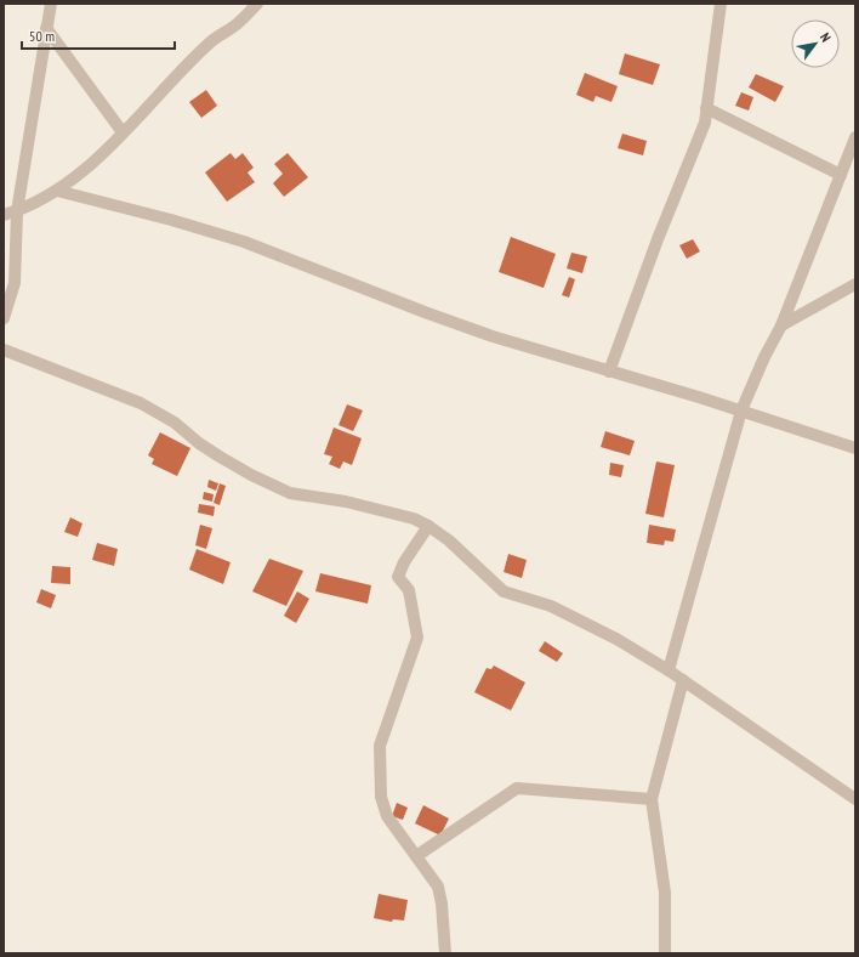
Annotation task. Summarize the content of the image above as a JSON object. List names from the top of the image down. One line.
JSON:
{"scale_bar":"50 m","north":"top right"}
